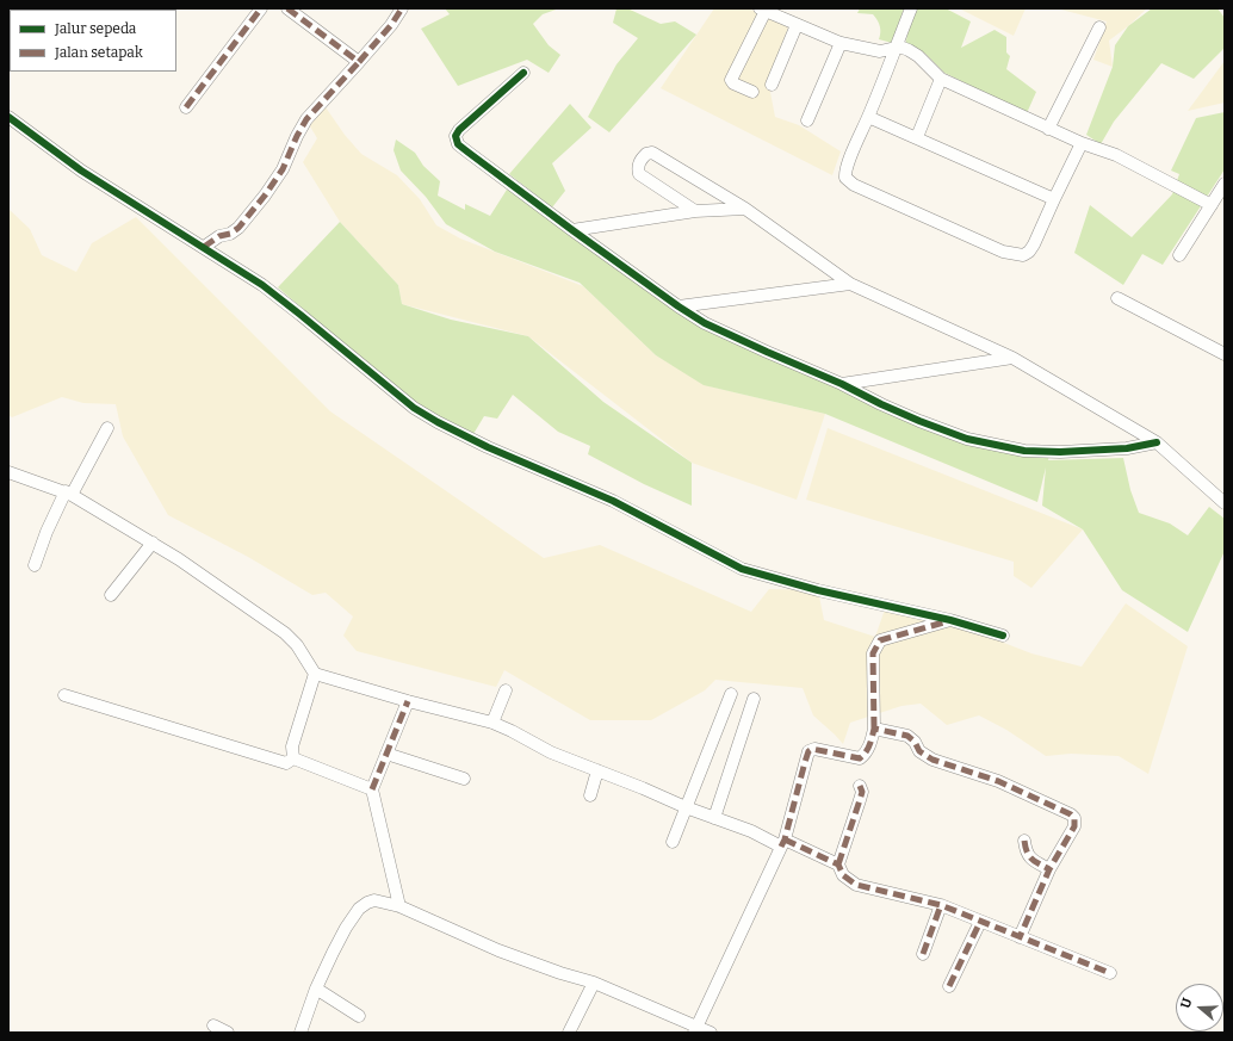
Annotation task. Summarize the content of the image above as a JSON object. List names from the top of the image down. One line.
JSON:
{"legend":["Jalur sepeda","Jalan setapak"],"north":"left"}
